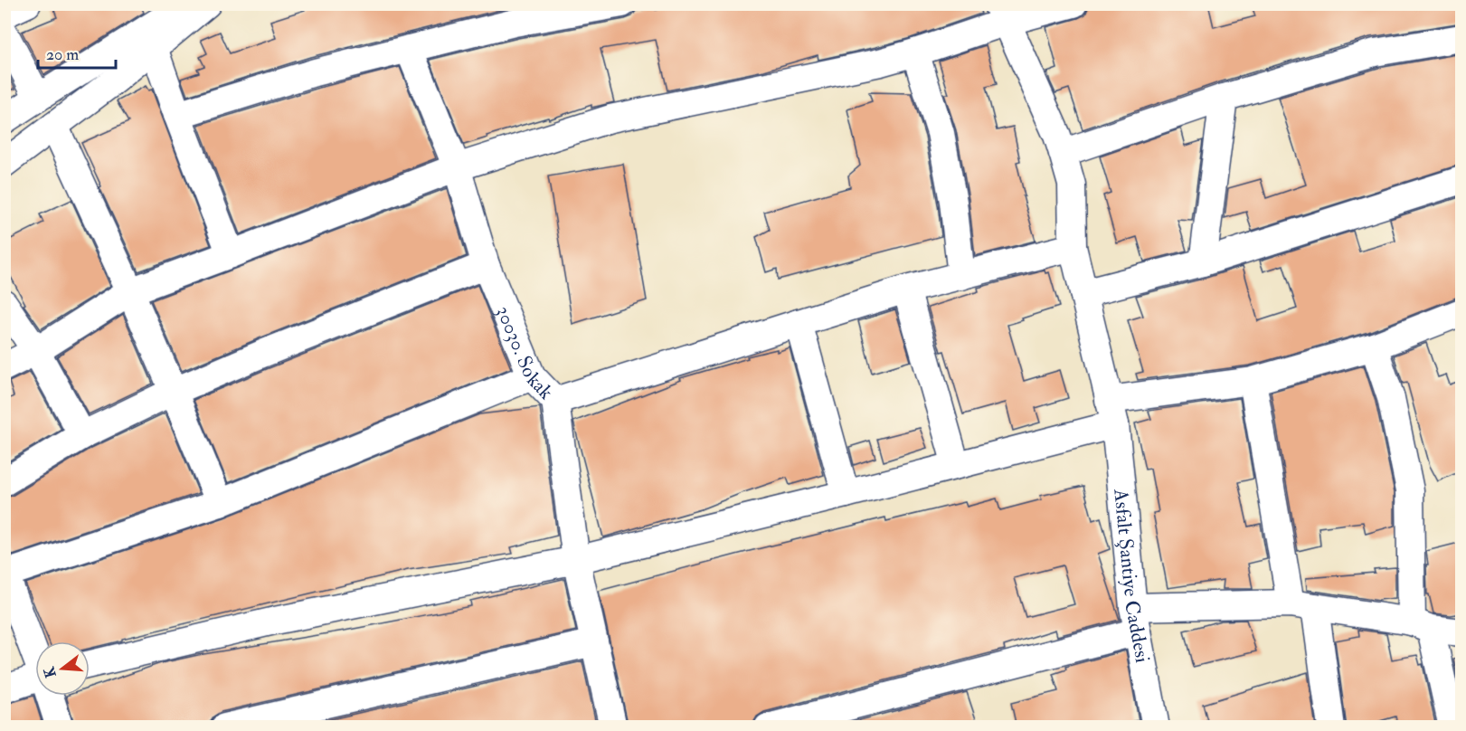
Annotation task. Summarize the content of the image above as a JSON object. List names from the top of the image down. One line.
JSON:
{"streets":{"street":["30030. Sokak","Asfalt Şantiye Caddesi"]},"scale_bar":"20 m","north":"left"}
